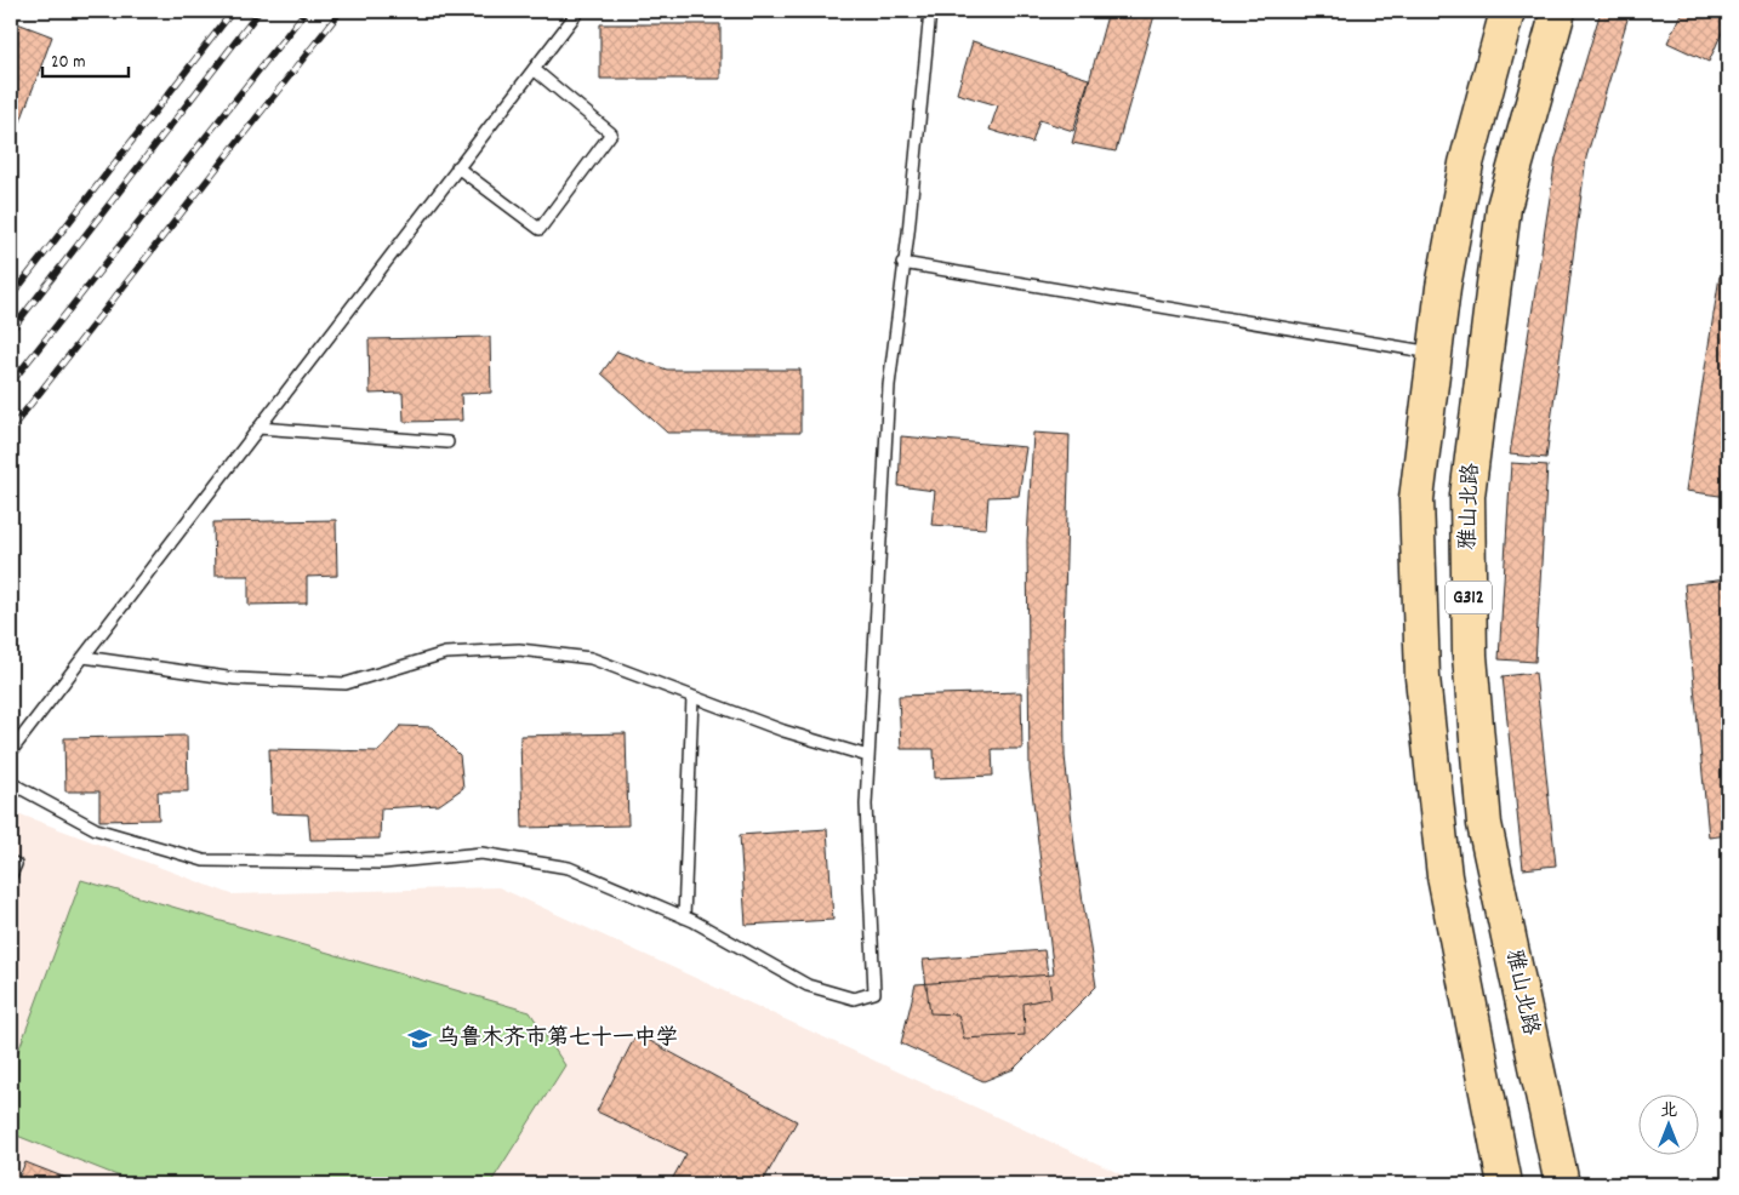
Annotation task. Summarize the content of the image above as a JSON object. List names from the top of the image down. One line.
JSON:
{"streets":{"main road":["雅山北路","G312"]},"places":{"school or university":["乌鲁木齐市第七十一中学"]},"scale_bar":"20 m","north":"top"}
